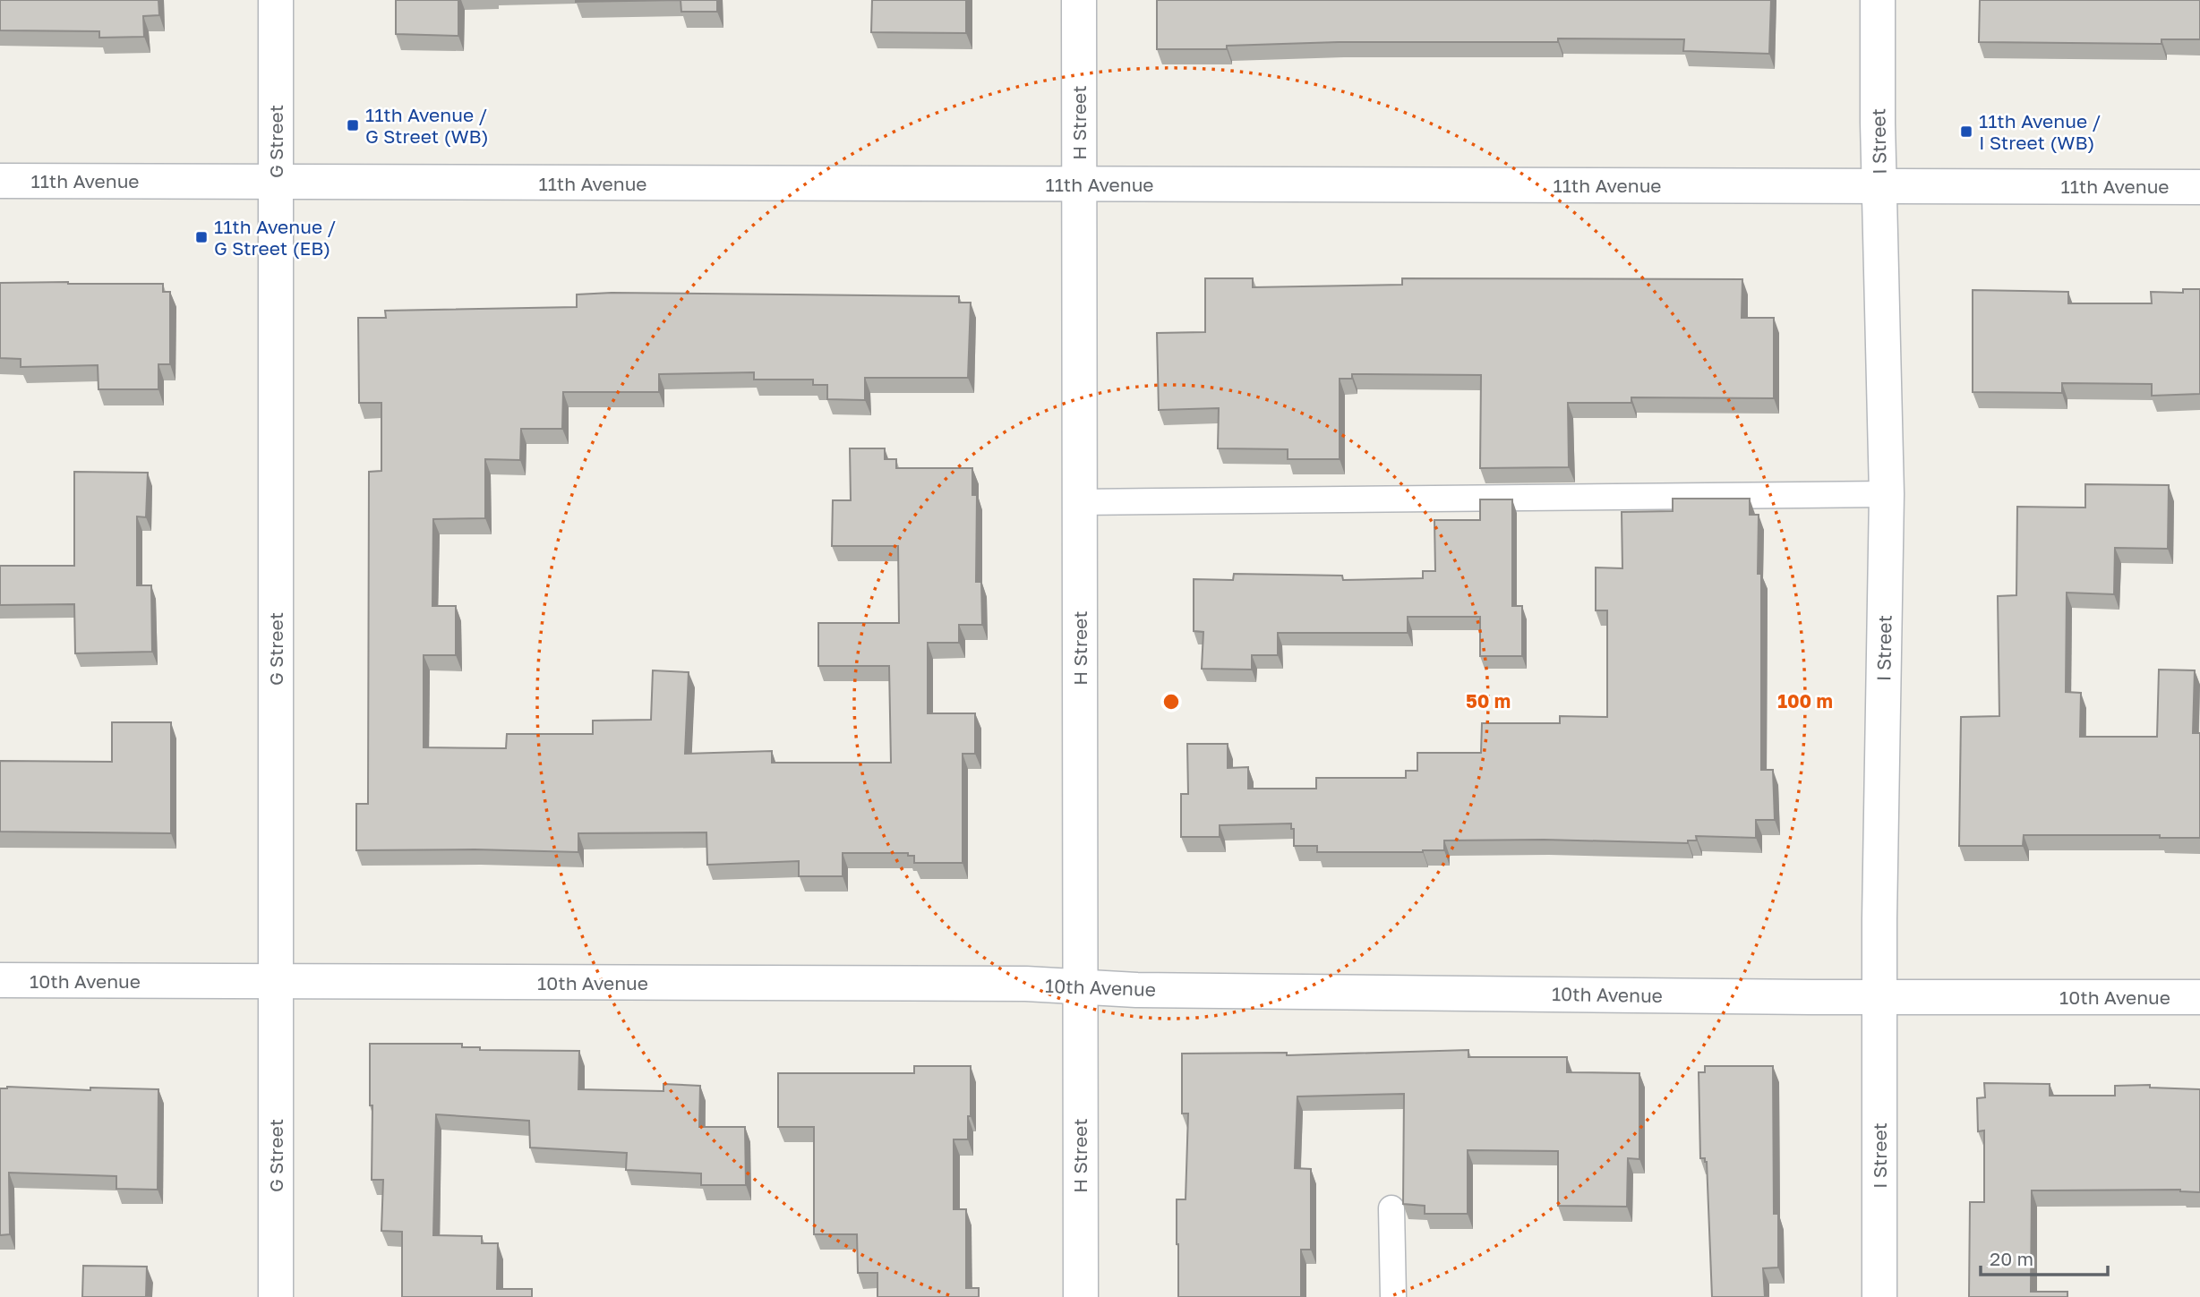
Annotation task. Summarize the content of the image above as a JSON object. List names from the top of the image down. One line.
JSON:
{"streets":{"street":["H Street","G Street","I Street","11th Avenue","10th Avenue"]},"crossings":[["H Street","11th Avenue"],["H Street","10th Avenue"],["G Street","11th Avenue"],["G Street","10th Avenue"],["I Street","11th Avenue"],["I Street","10th Avenue"]],"places":{"transit":["11th Avenue / G Street (WB)","11th Avenue / I Street (WB)","11th Avenue / G Street (EB)"]},"scale_bar":"20 m","rings":["50 m","100 m"]}
